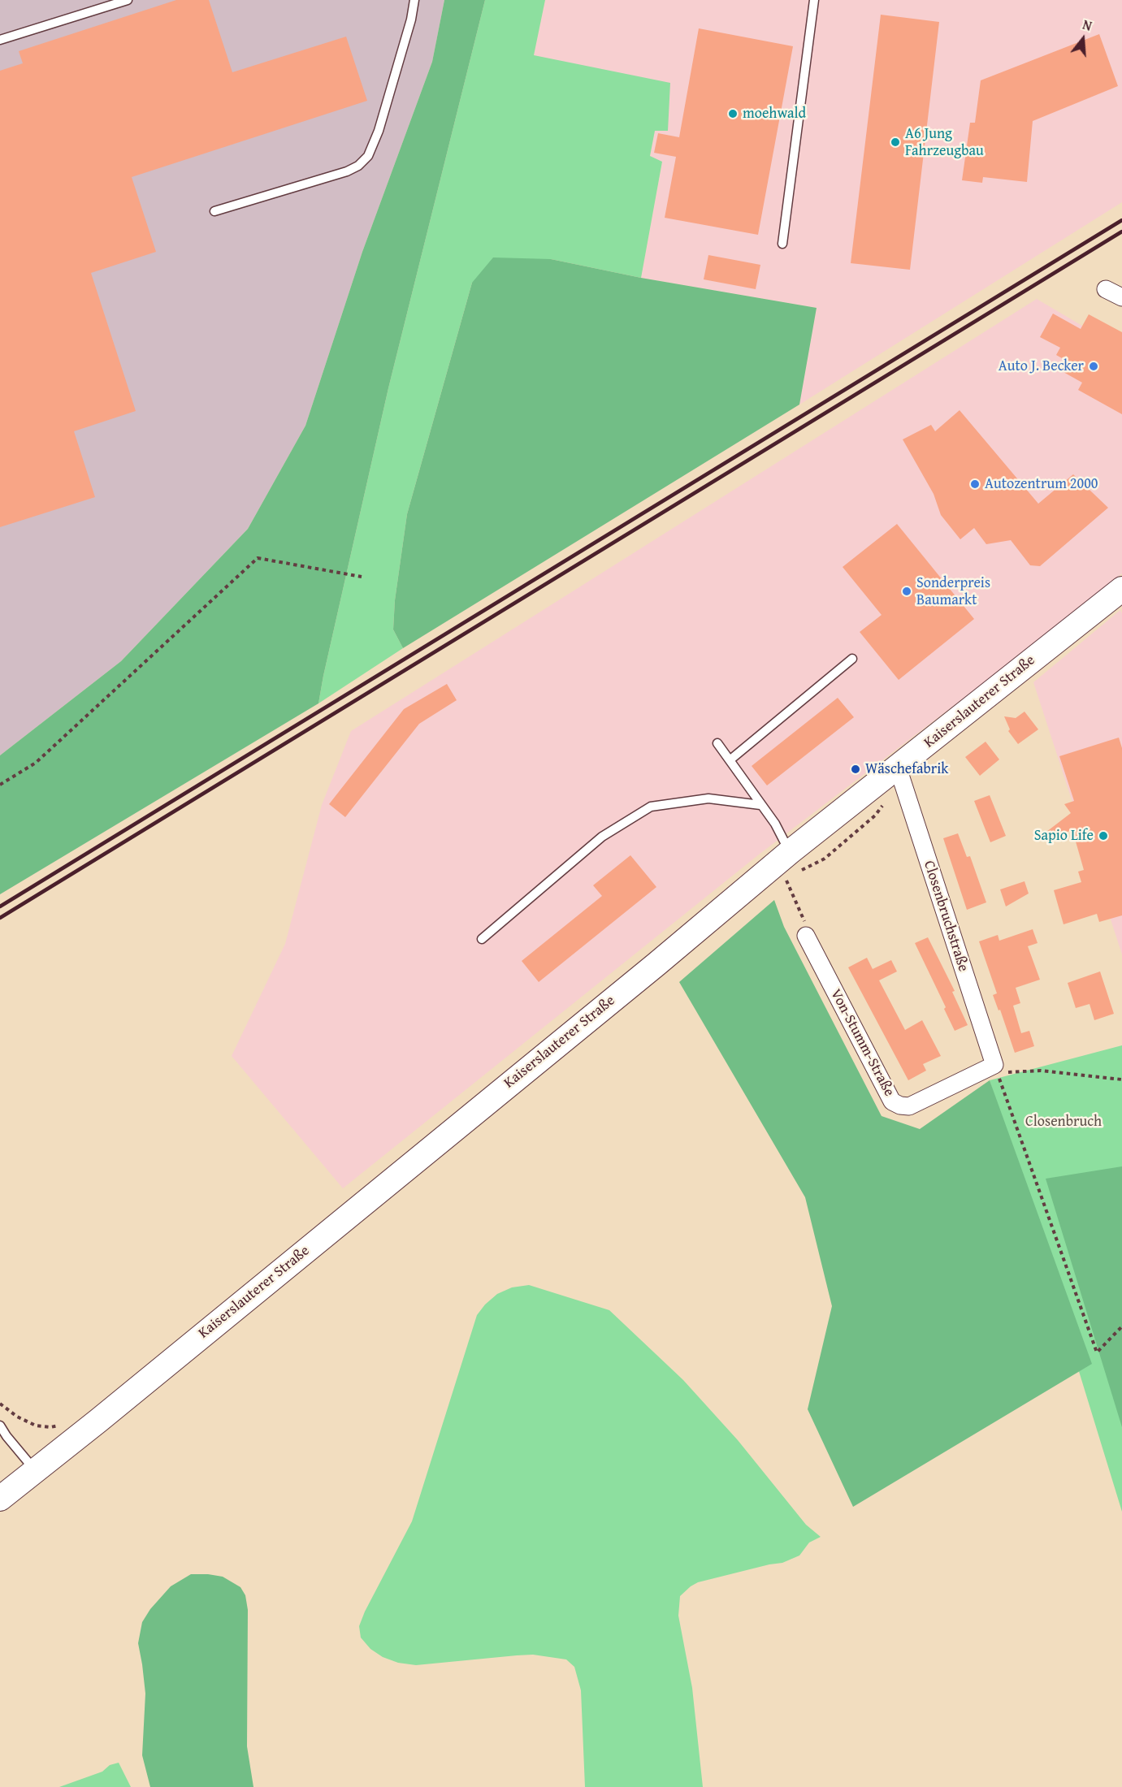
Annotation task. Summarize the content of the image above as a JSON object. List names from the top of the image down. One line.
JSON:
{"streets":{"main road":["Kaiserslauterer Straße"],"street":["Closenbruchstraße","Von-Stumm-Straße"]},"crossings":[["Kaiserslauterer Straße","Closenbruchstraße"],["Closenbruchstraße","Von-Stumm-Straße"]],"parks":["Closenbruch"],"places":["moehwald","A6 Jung Fahrzeugbau","Auto J. Becker","Autozentrum 2000","Sonderpreis Baumarkt","Wäschefabrik","Sapio Life"],"north":"top"}
